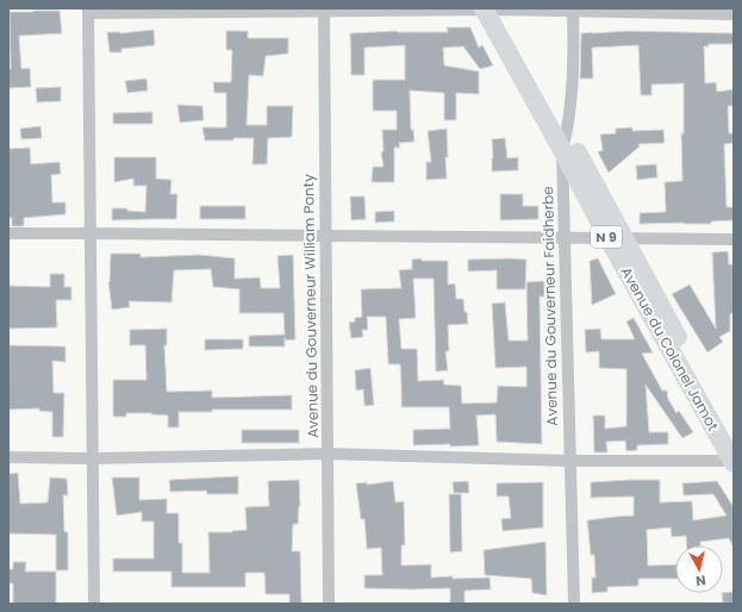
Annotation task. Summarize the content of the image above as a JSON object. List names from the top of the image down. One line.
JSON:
{"streets":{"main road":["N 9","Avenue du Colonel Jamot"],"street":["Avenue du Gouverneur William Ponty","Avenue du Gouverneur Faidherbe"]},"crossings":[["Avenue du Gouverneur Faidherbe","Avenue du Colonel Jamot"]],"north":"bottom"}
